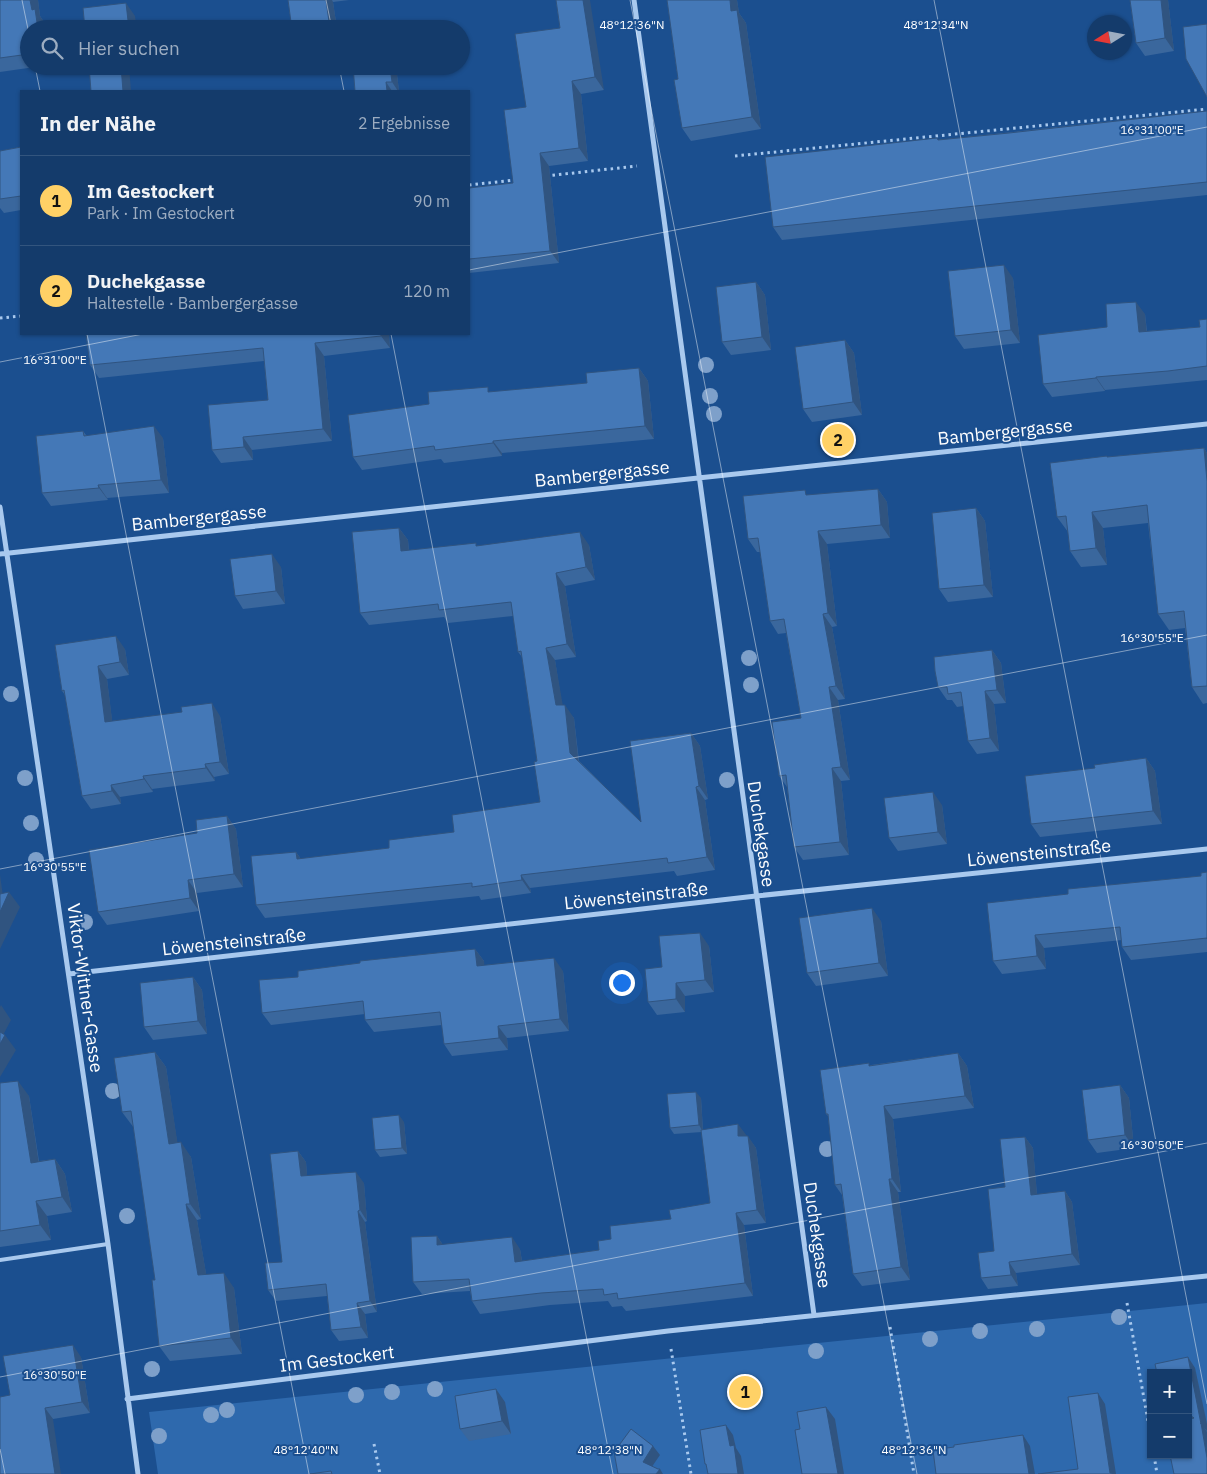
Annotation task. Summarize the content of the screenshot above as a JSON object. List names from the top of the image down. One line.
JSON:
{"streets":{"street":["Bambergergasse","Duchekgasse","Löwensteinstraße","Viktor-Wittner-Gasse","Im Gestockert"]},"crossings":[["Bambergergasse","Duchekgasse"],["Bambergergasse","Viktor-Wittner-Gasse"],["Duchekgasse","Löwensteinstraße"],["Duchekgasse","Im Gestockert"],["Löwensteinstraße","Viktor-Wittner-Gasse"],["Viktor-Wittner-Gasse","Im Gestockert"]],"north":"left","page":{"search":"Hier suchen","heading":["In der Nähe","2 Ergebnisse"],"list":[{"mark":"1","name":"Im Gestockert","note":"Park · Im Gestockert","value":"90 m"},{"mark":"2","name":"Duchekgasse","note":"Haltestelle · Bambergergasse","value":"120 m"}],"pins":["2","1"],"map_buttons":["+","−"]},"coordinates":["48°12'36\"N","48°12'34\"N","16°31'00\"E","16°30'55\"E","16°30'50\"E","48°12'40\"N","48°12'38\"N"]}
